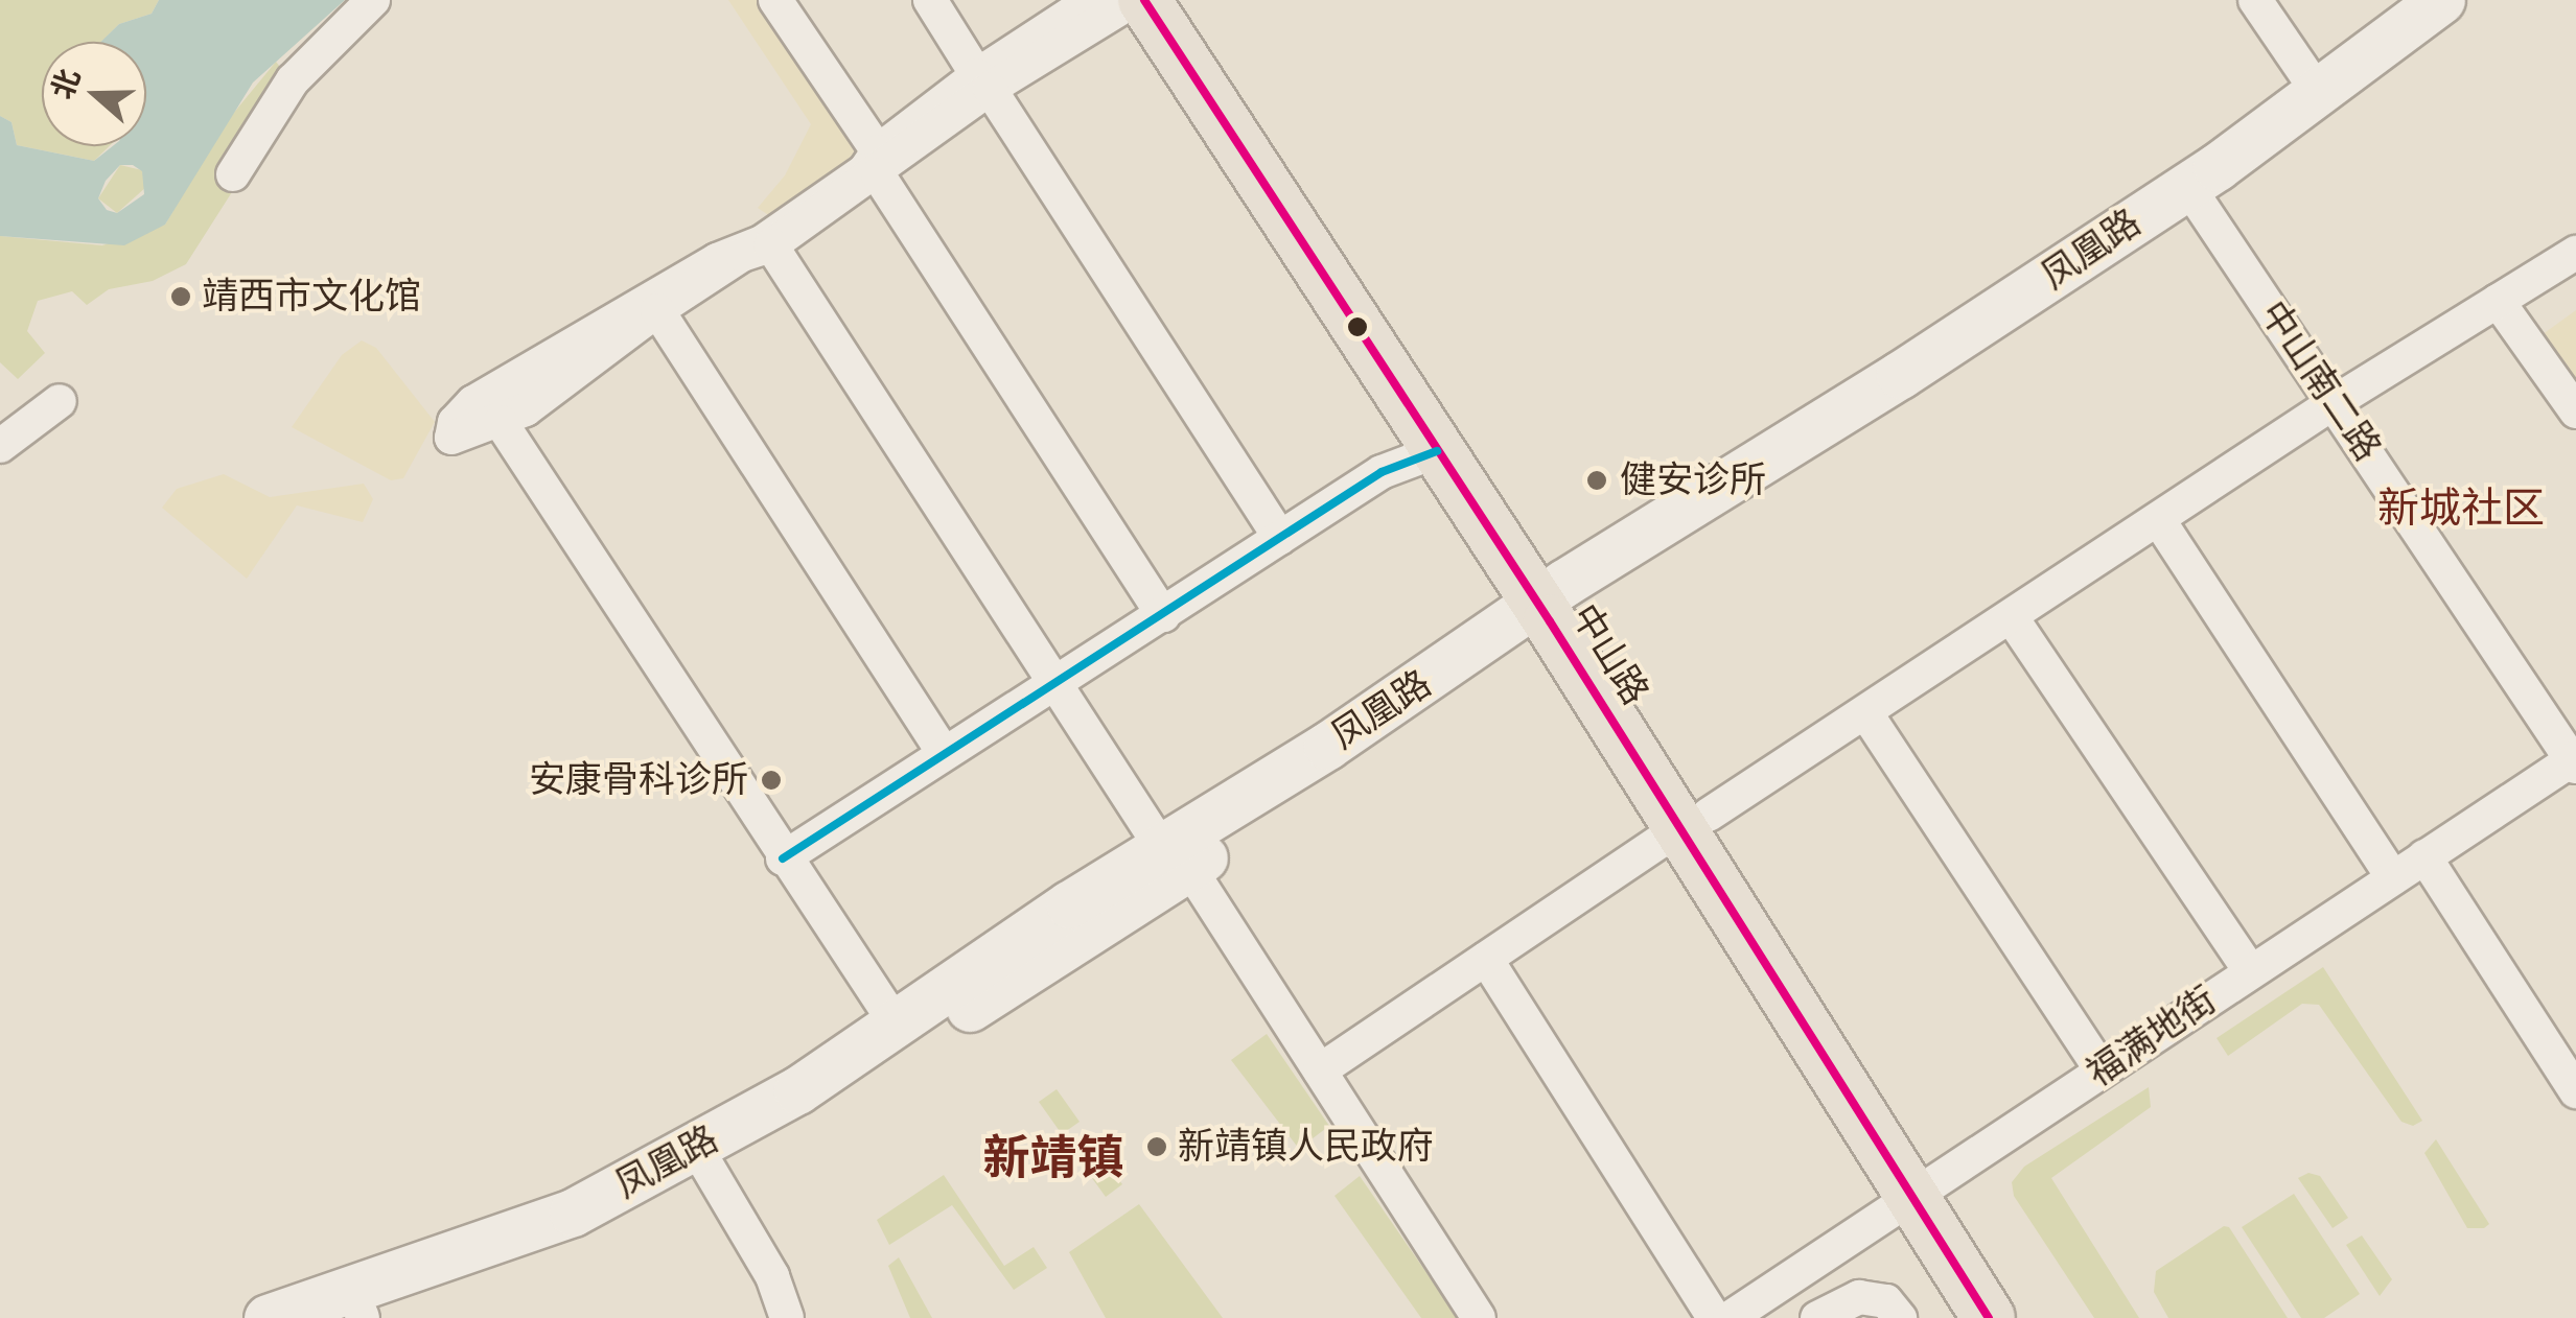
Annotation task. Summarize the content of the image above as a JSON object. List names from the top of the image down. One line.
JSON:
{"streets":{"main road":["凤凰路","中山路"],"street":["中山南二路","福满地街"]},"crossings":[["凤凰路","中山南二路"],["凤凰路","中山路"],["中山南二路","福满地街"],["中山路","福满地街"]],"districts":["新城社区","新靖镇"],"places":["靖西市文化馆","健安诊所","安康骨科诊所","新靖镇人民政府"],"north":"left"}
